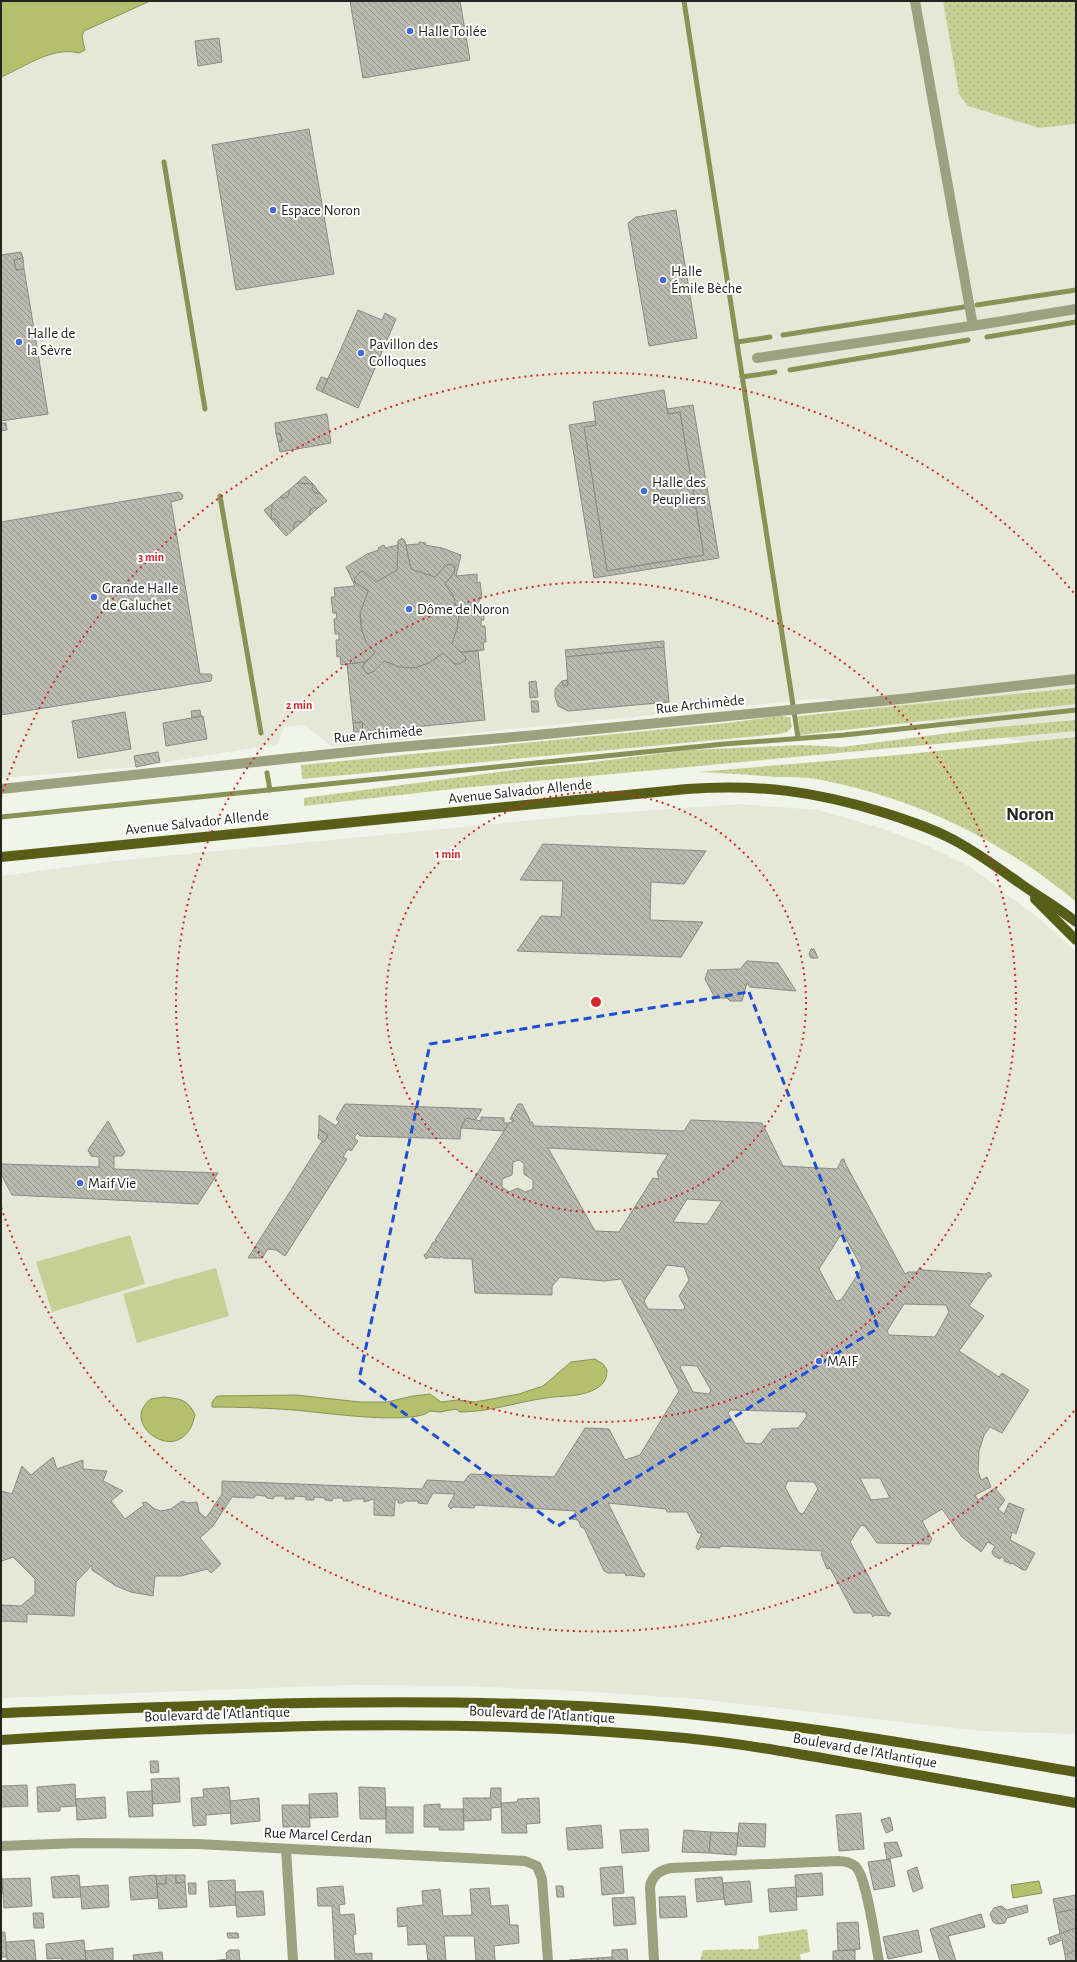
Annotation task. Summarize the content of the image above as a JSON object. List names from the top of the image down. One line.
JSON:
{"streets":{"main road":["Avenue Salvador Allende","Boulevard de l'Atlantique"],"street":["Rue Archimède","Rue Marcel Cerdan"]},"districts":["Noron"],"places":["Halle Toilée","Espace Noron","Halle Émile Bèche","Halle de la Sèvre","Pavillon des Colloques","Halle des Peupliers","Grande Halle de Galuchet","Dôme de Noron","Maif Vie","MAIF"],"rings":["3 min","2 min","1 min"]}
